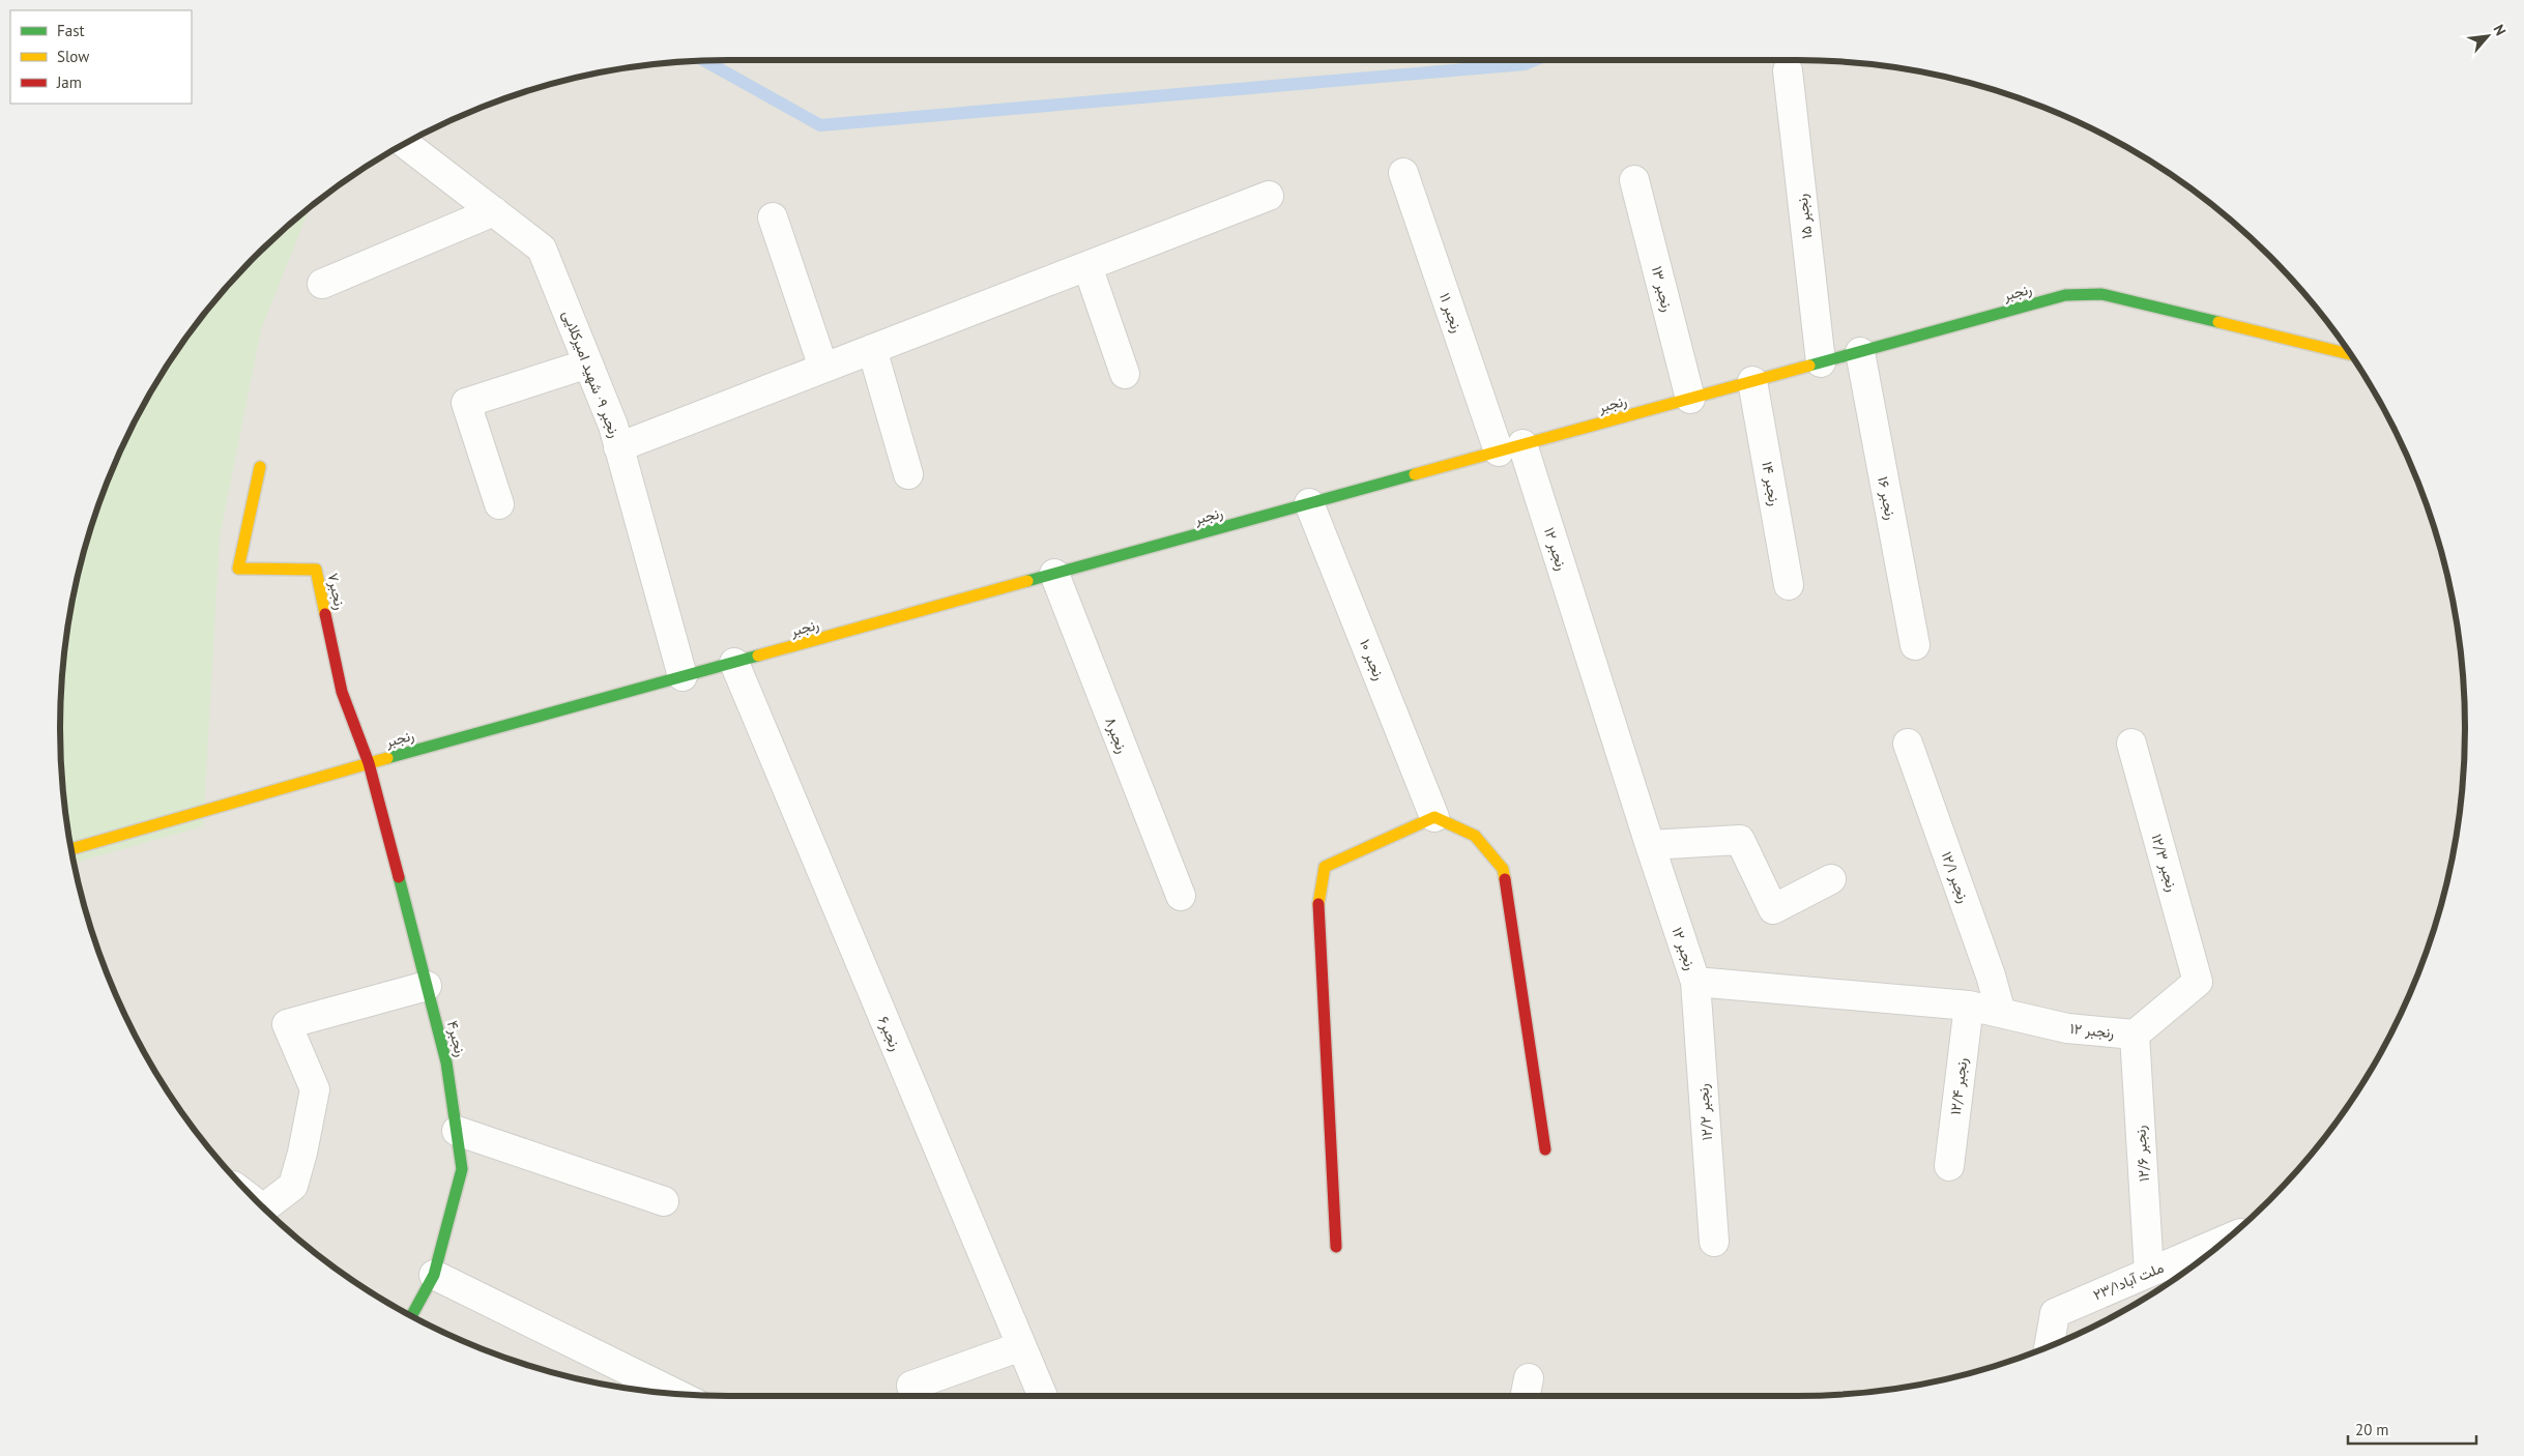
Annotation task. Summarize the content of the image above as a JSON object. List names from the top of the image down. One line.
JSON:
{"streets":{"street":["رنجبر ۱۵","رنجبر ۱۳","رنجبر","رنجبر ۱۱","رنجبر ۹- شهید امیرکلایی","رنجبر ۱۴","رنجبر ۱۶","رنجبر ۱۲","رنجبر۷","رنجبر ۱۰","رنجبر۸","رنجبر ۱۲/۳","رنجبر ۱۲/۱","رنجبر۶","رنجبر۴","رنجبر ۱۲/۴","رنجبر ۱۲/۲","رنجبر ۱۲/۶","ملت آباد۲۳/۱"]},"crossings":[["رنجبر ۱۵","رنجبر"],["رنجبر ۱۳","رنجبر"],["رنجبر","رنجبر ۱۱"],["رنجبر","رنجبر ۹- شهید امیرکلایی"],["رنجبر","رنجبر ۱۴"],["رنجبر","رنجبر ۱۶"],["رنجبر","رنجبر ۱۲"],["رنجبر","رنجبر۷"],["رنجبر","رنجبر ۱۰"],["رنجبر","رنجبر۸"],["رنجبر","رنجبر۶"],["رنجبر","رنجبر۴"],["رنجبر ۱۱","رنجبر ۱۲"],["رنجبر ۱۲","رنجبر ۱۲/۳"],["رنجبر ۱۲","رنجبر ۱۲/۱"],["رنجبر ۱۲","رنجبر ۱۲/۴"],["رنجبر ۱۲","رنجبر ۱۲/۲"],["رنجبر ۱۲","رنجبر ۱۲/۶"],["رنجبر۷","رنجبر۴"],["رنجبر ۱۲/۶","ملت آباد۲۳/۱"]],"legend":["Fast","Slow","Jam"],"scale_bar":"20 m","north":"top right"}
